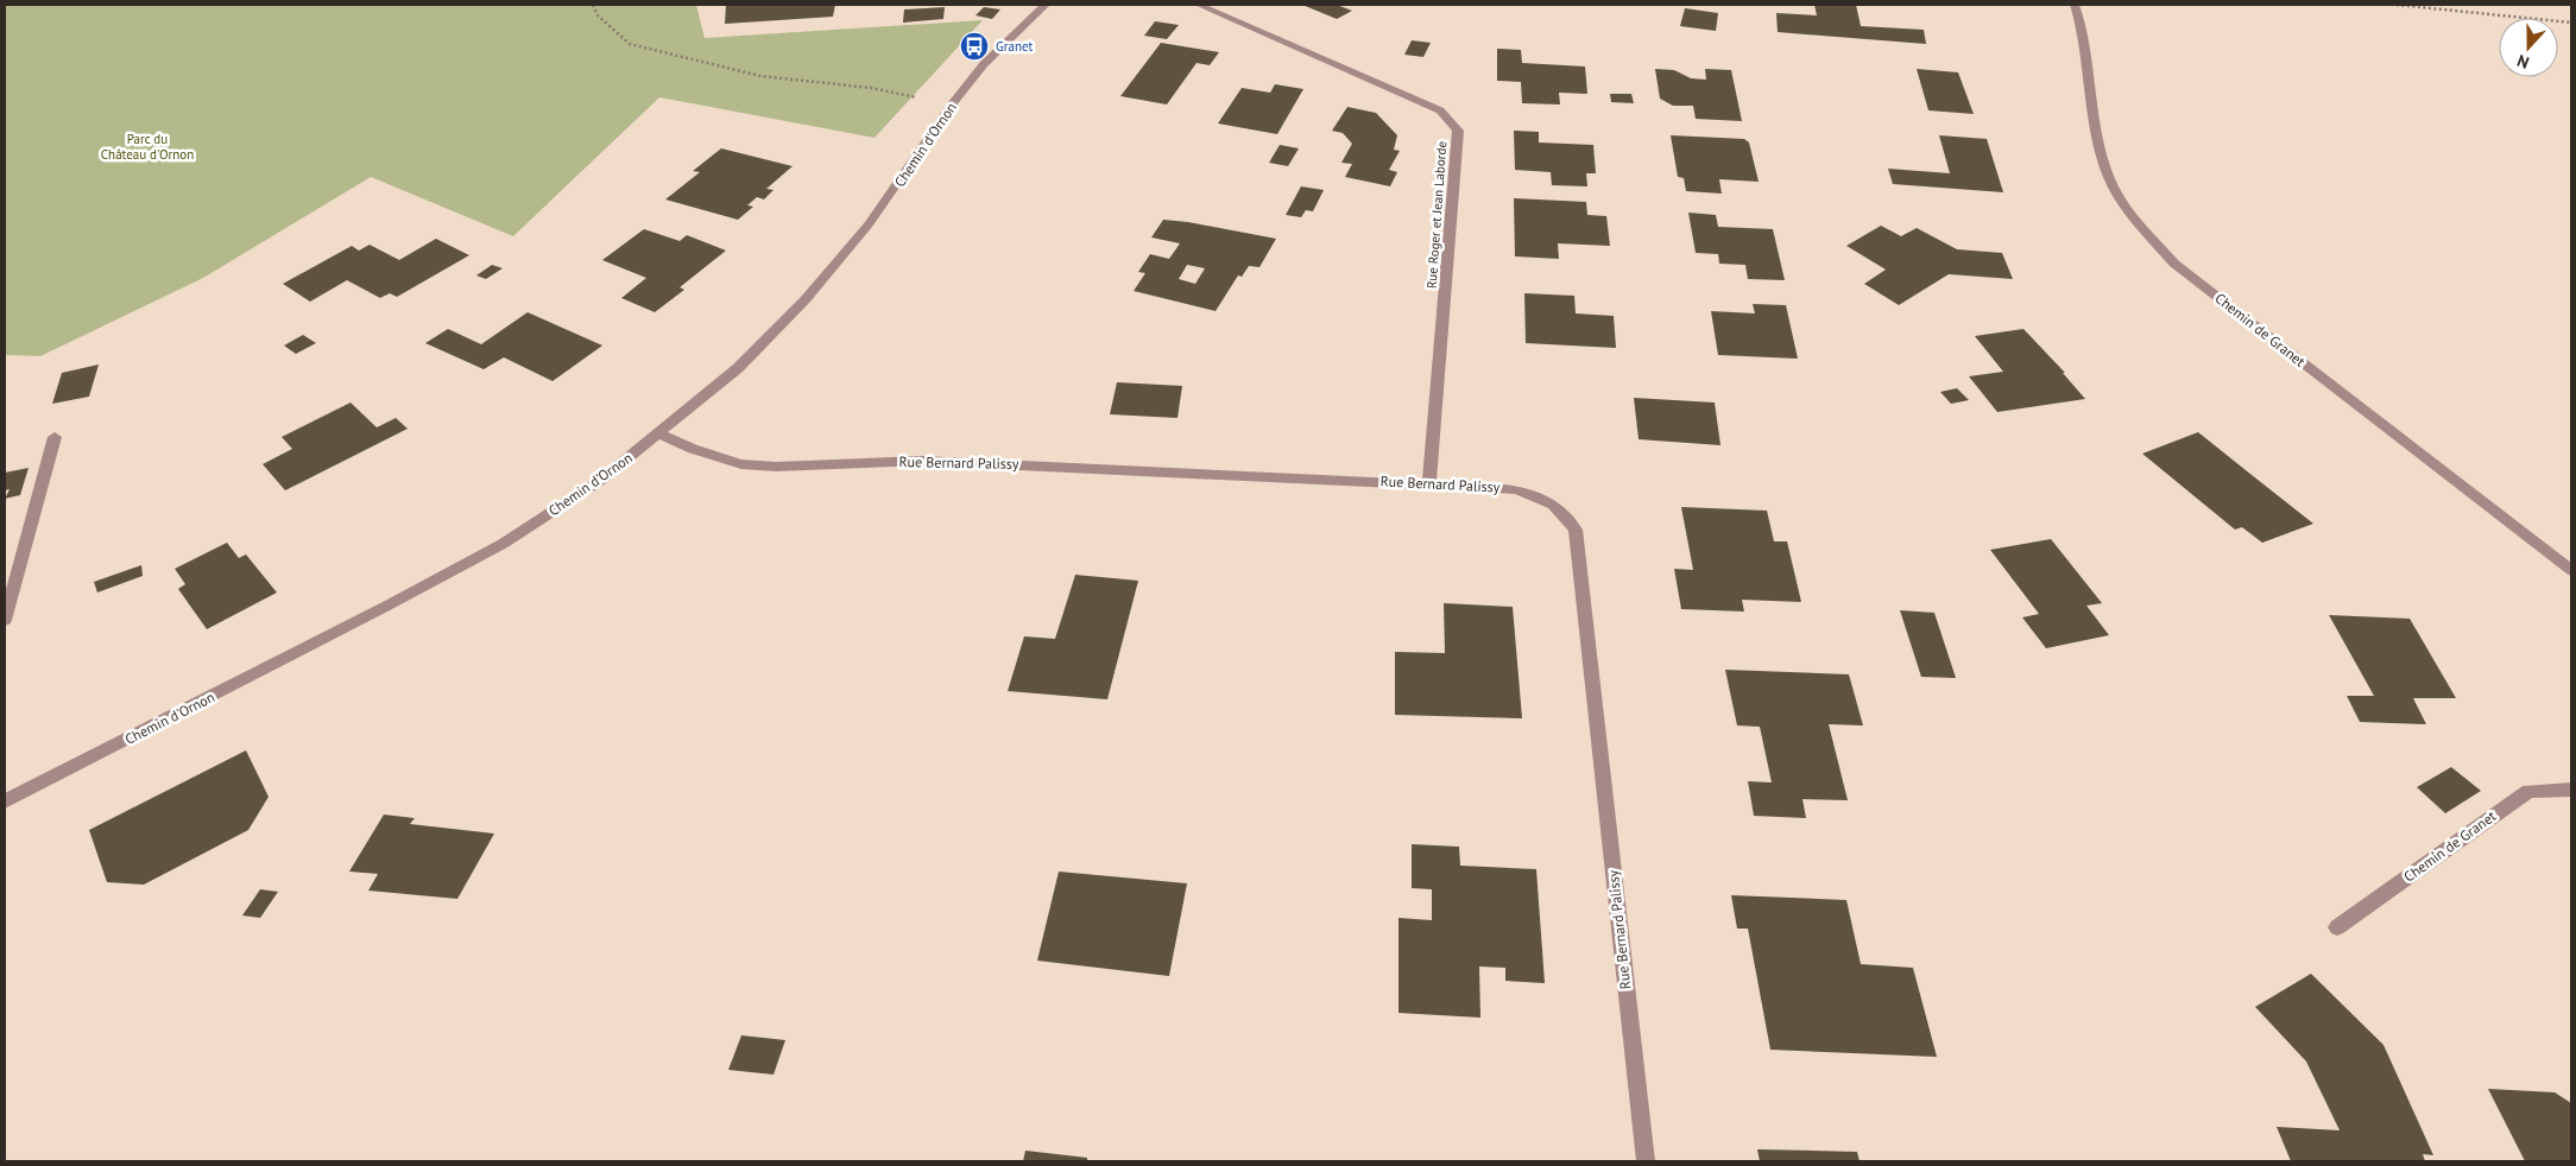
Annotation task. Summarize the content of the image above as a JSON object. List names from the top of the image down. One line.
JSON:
{"streets":{"street":["Chemin d'Ornon","Rue Roger et Jean Laborde","Chemin de Granet","Rue Bernard Palissy"]},"crossings":[["Chemin d'Ornon","Rue Bernard Palissy"],["Rue Roger et Jean Laborde","Rue Bernard Palissy"]],"parks":["Parc du Château d'Ornon"],"places":{"bus stop":["Granet"]},"north":"bottom"}
